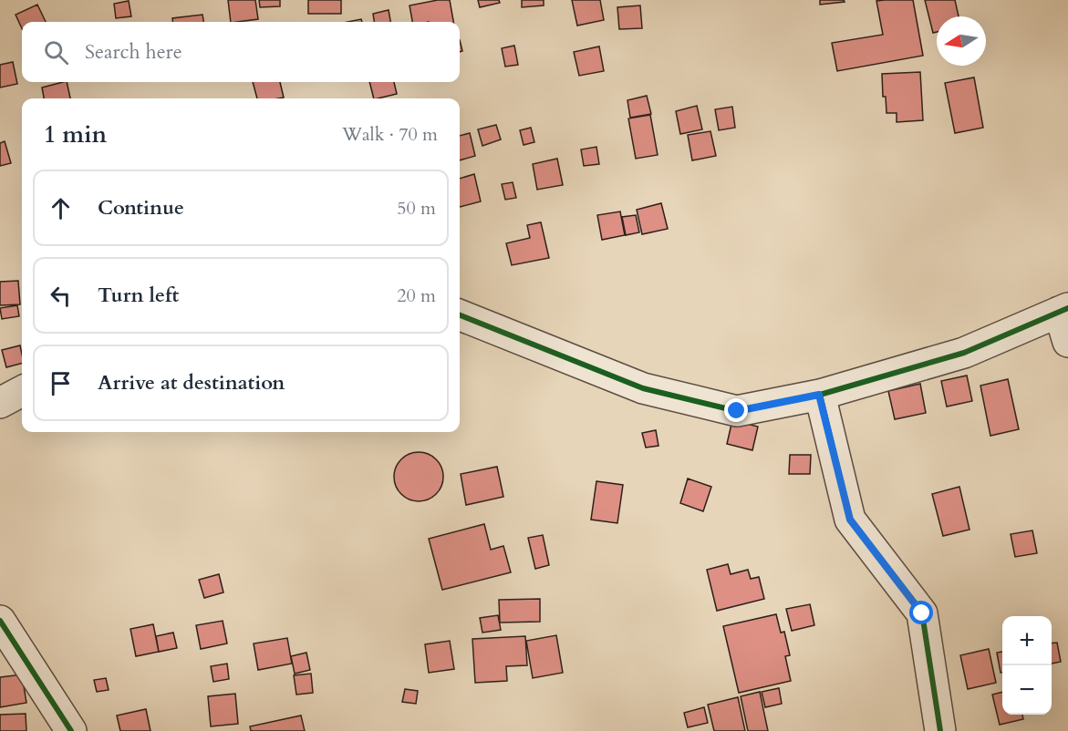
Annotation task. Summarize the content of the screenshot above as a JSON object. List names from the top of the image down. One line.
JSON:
{"north":"left","page":{"search":"Search here","heading":["1 min","Walk · 70 m"],"list":[["Continue","50 m"],["Turn left","20 m"],"Arrive at destination"],"map_buttons":["+","−"]}}
